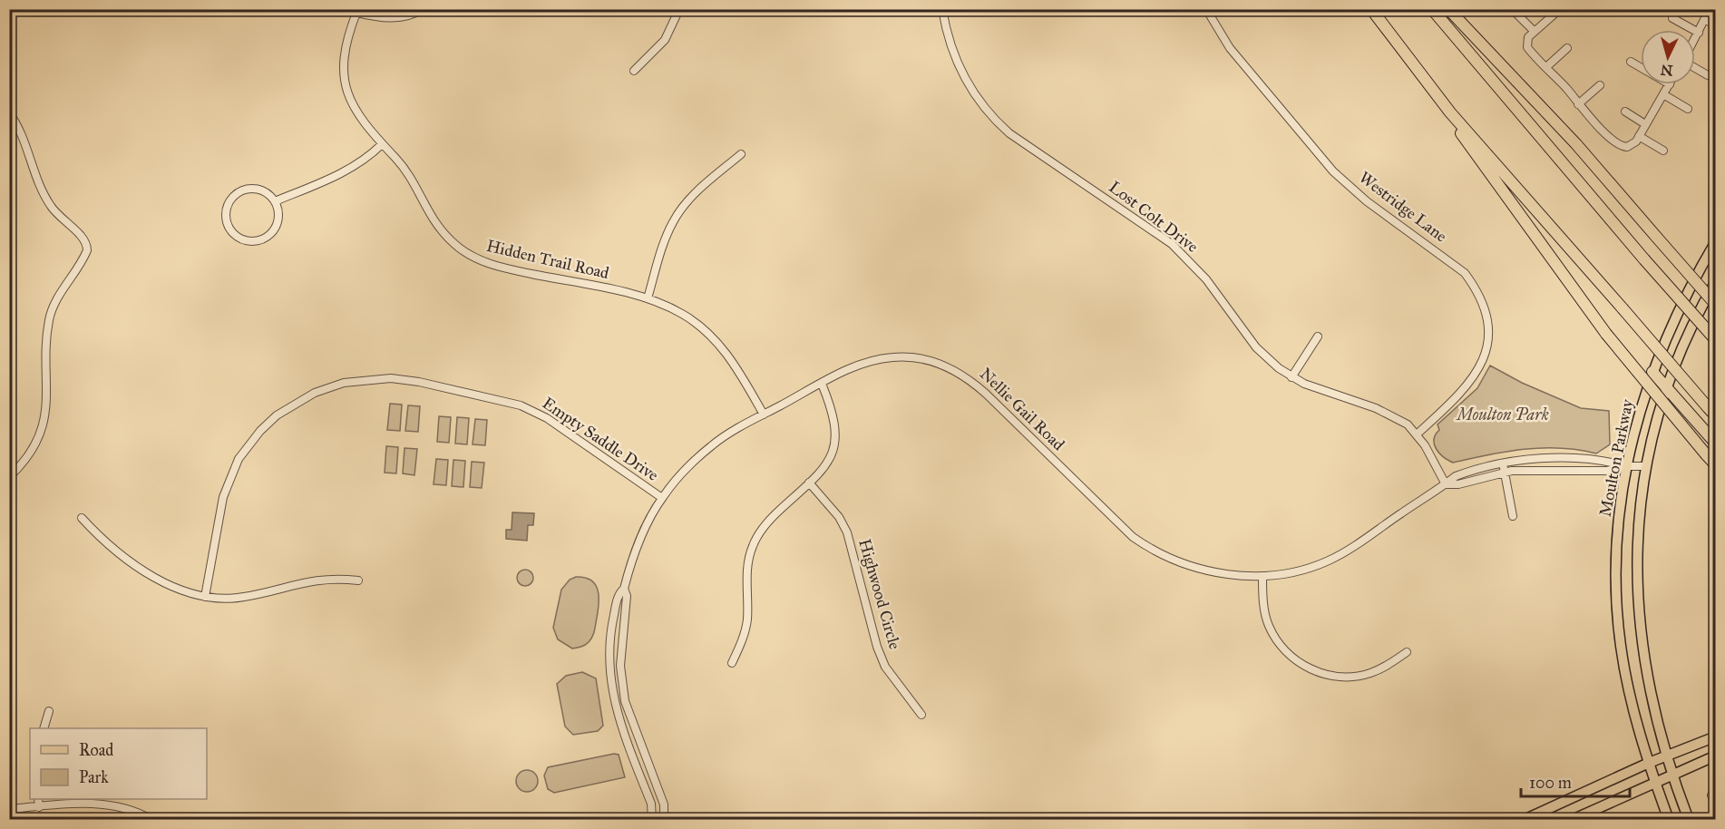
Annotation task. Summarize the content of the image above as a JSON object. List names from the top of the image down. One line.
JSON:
{"streets":{"main road":["Moulton Parkway"],"street":["Westridge Lane","Lost Colt Drive","Hidden Trail Road","Nellie Gail Road","Empty Saddle Drive","Highwood Circle"]},"crossings":[["Westridge Lane","Lost Colt Drive"],["Lost Colt Drive","Nellie Gail Road"],["Hidden Trail Road","Nellie Gail Road"],["Nellie Gail Road","Empty Saddle Drive"],["Nellie Gail Road","Moulton Parkway"]],"parks":["Moulton Park"],"legend":["Road","Park"],"scale_bar":"100 m","north":"bottom"}
